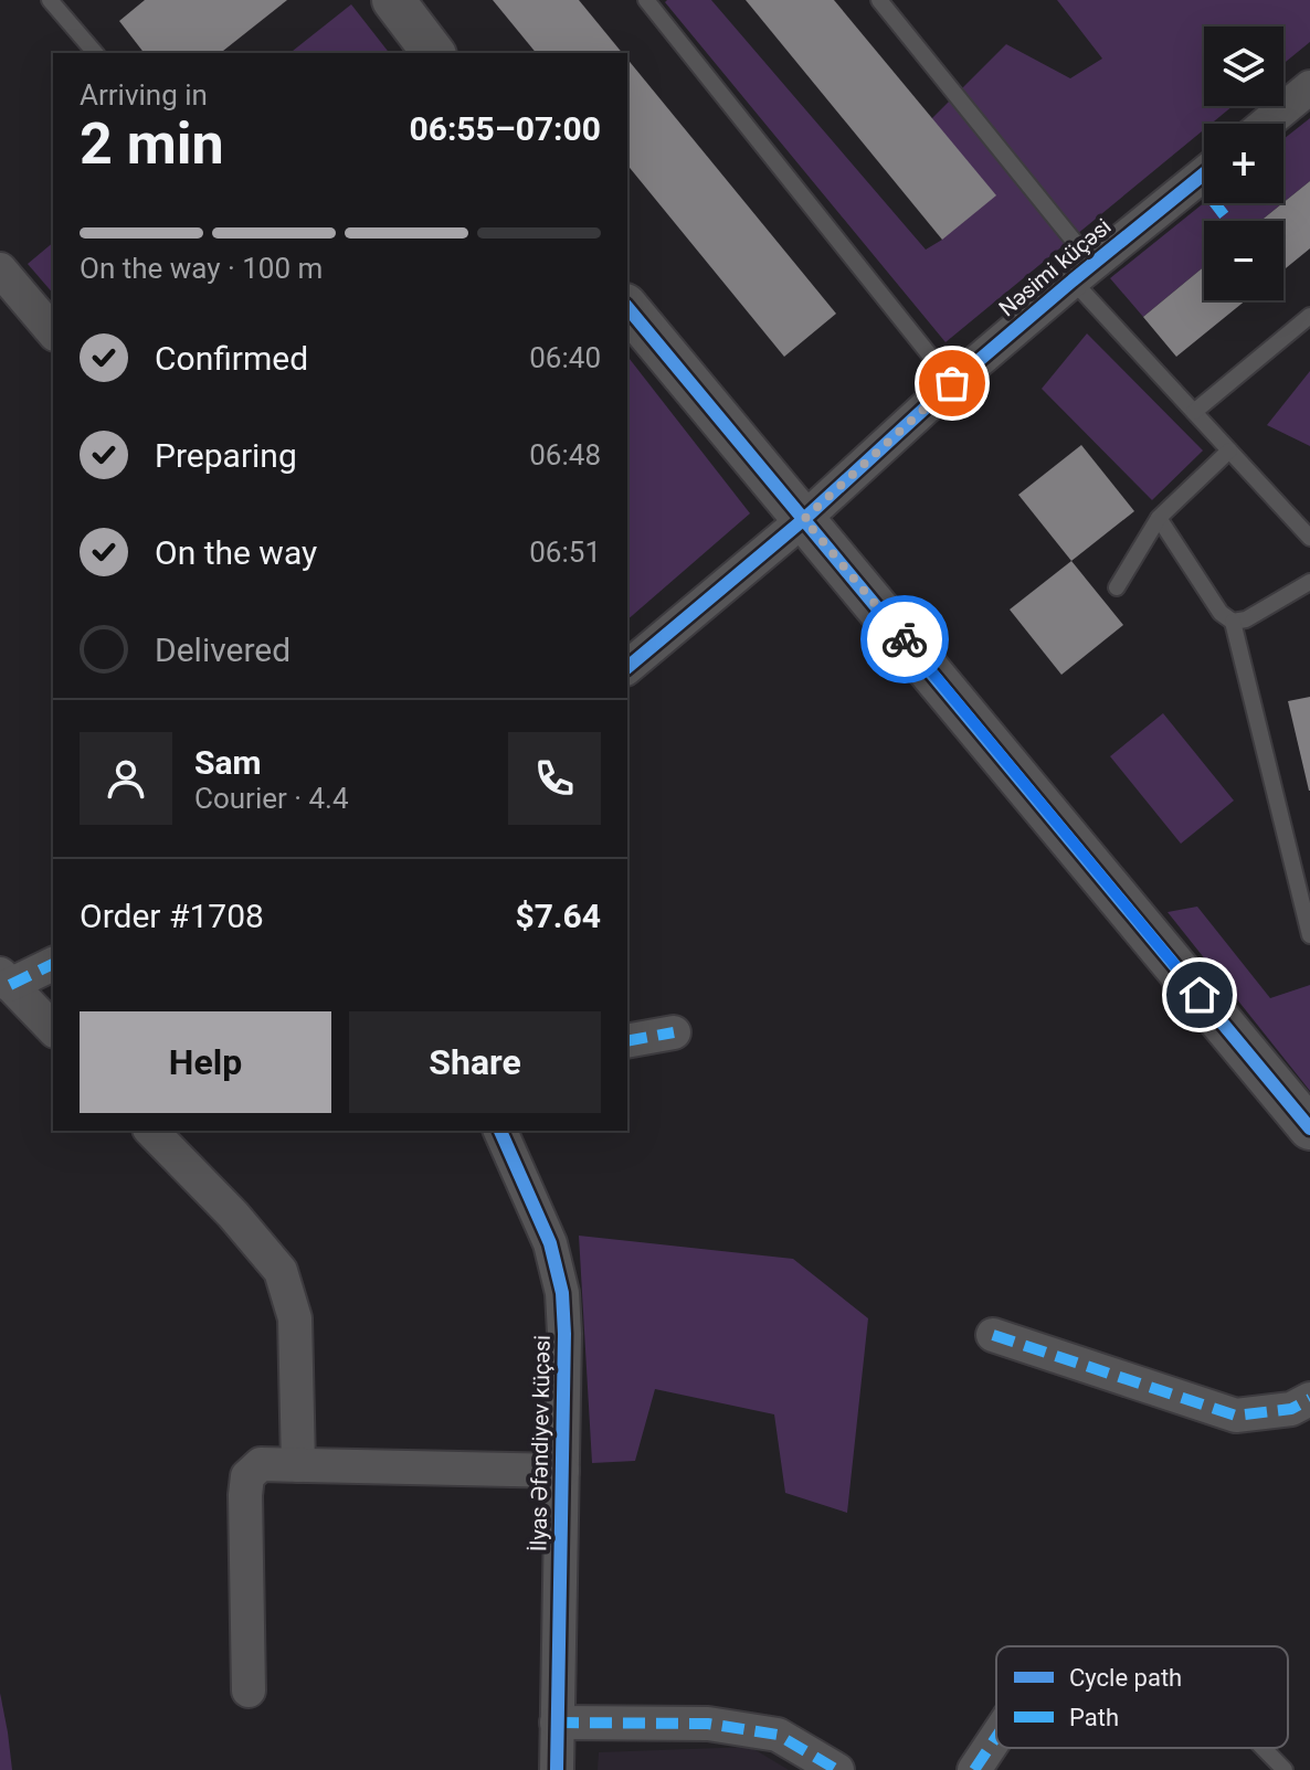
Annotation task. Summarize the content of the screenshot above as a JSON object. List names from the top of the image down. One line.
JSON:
{"streets":{"street":["Nəsimi küçəsi","İlyas Əfəndiyev küçəsi"]},"legend":["Cycle path","Path"],"page":{"map_buttons":["+","−"],"heading":["2 min","Arriving in","06:55–07:00"],"panel":["Sam","Courier · 4.4","Order #1708","$7.64"],"bar":"On the way · 100 m","list":[["Confirmed","06:40"],["Preparing","06:48"],["On the way","06:51"],"Delivered"],"buttons":["Help","Share"]}}
